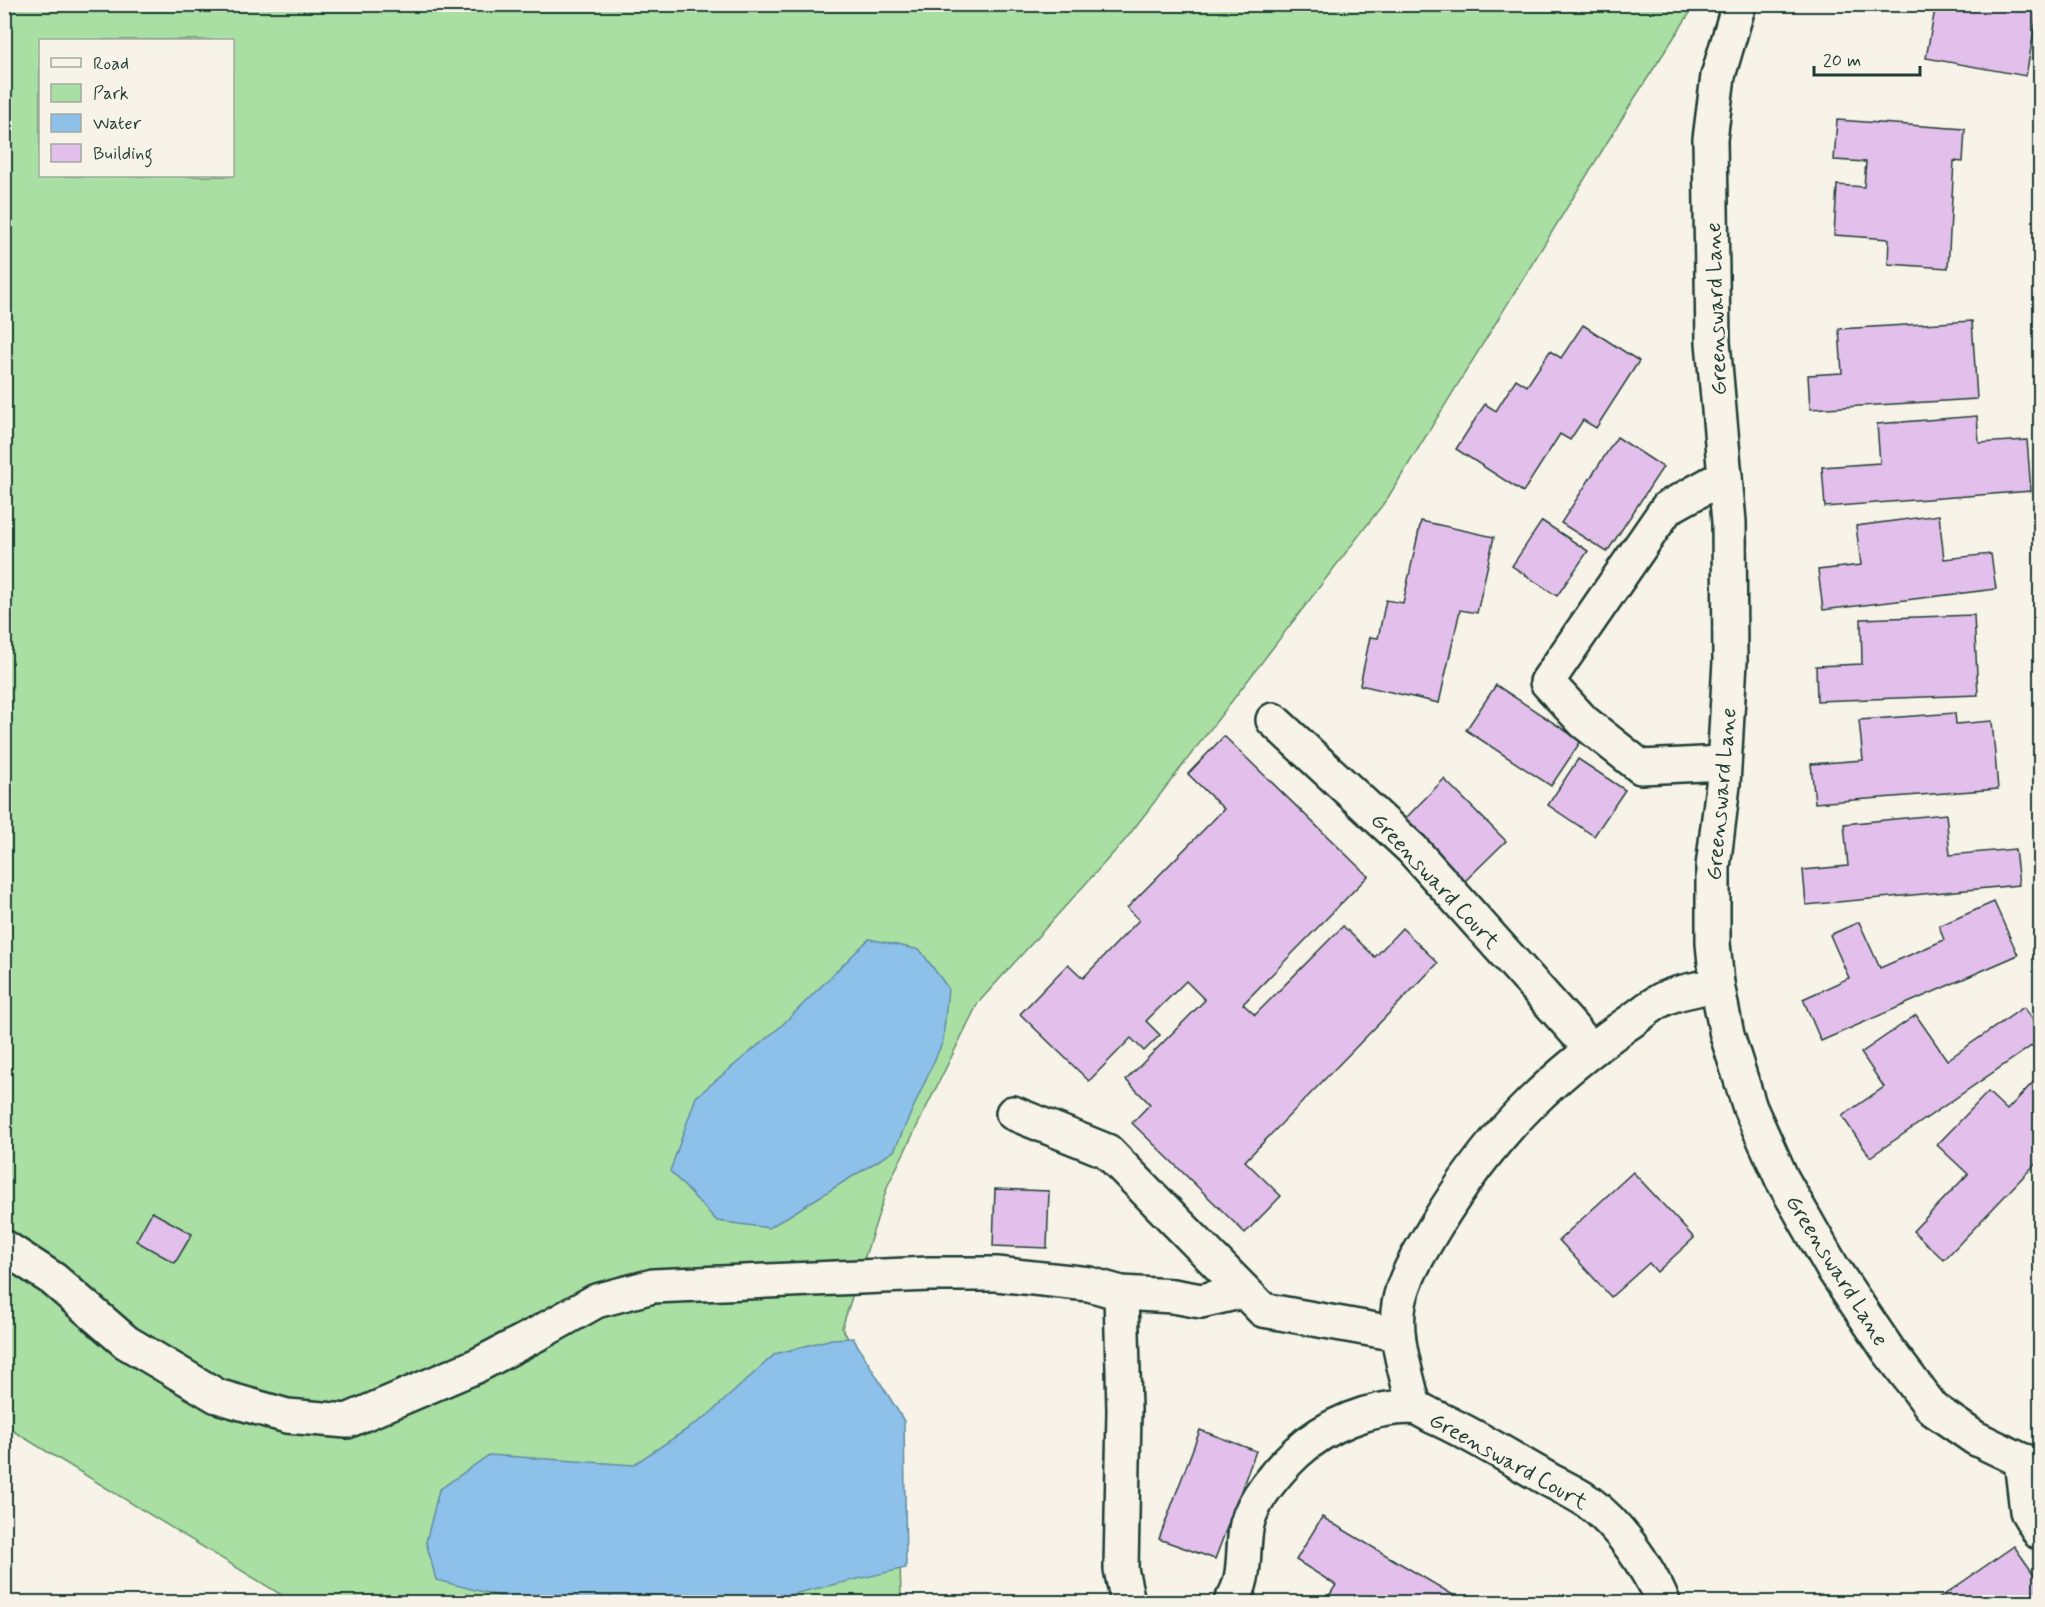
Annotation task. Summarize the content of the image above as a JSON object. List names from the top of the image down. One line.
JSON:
{"streets":{"street":["Greensward Lane","Greensward Court"]},"crossings":[["Greensward Lane","Greensward Court"]],"legend":["Road","Park","Water","Building"],"scale_bar":"20 m"}
